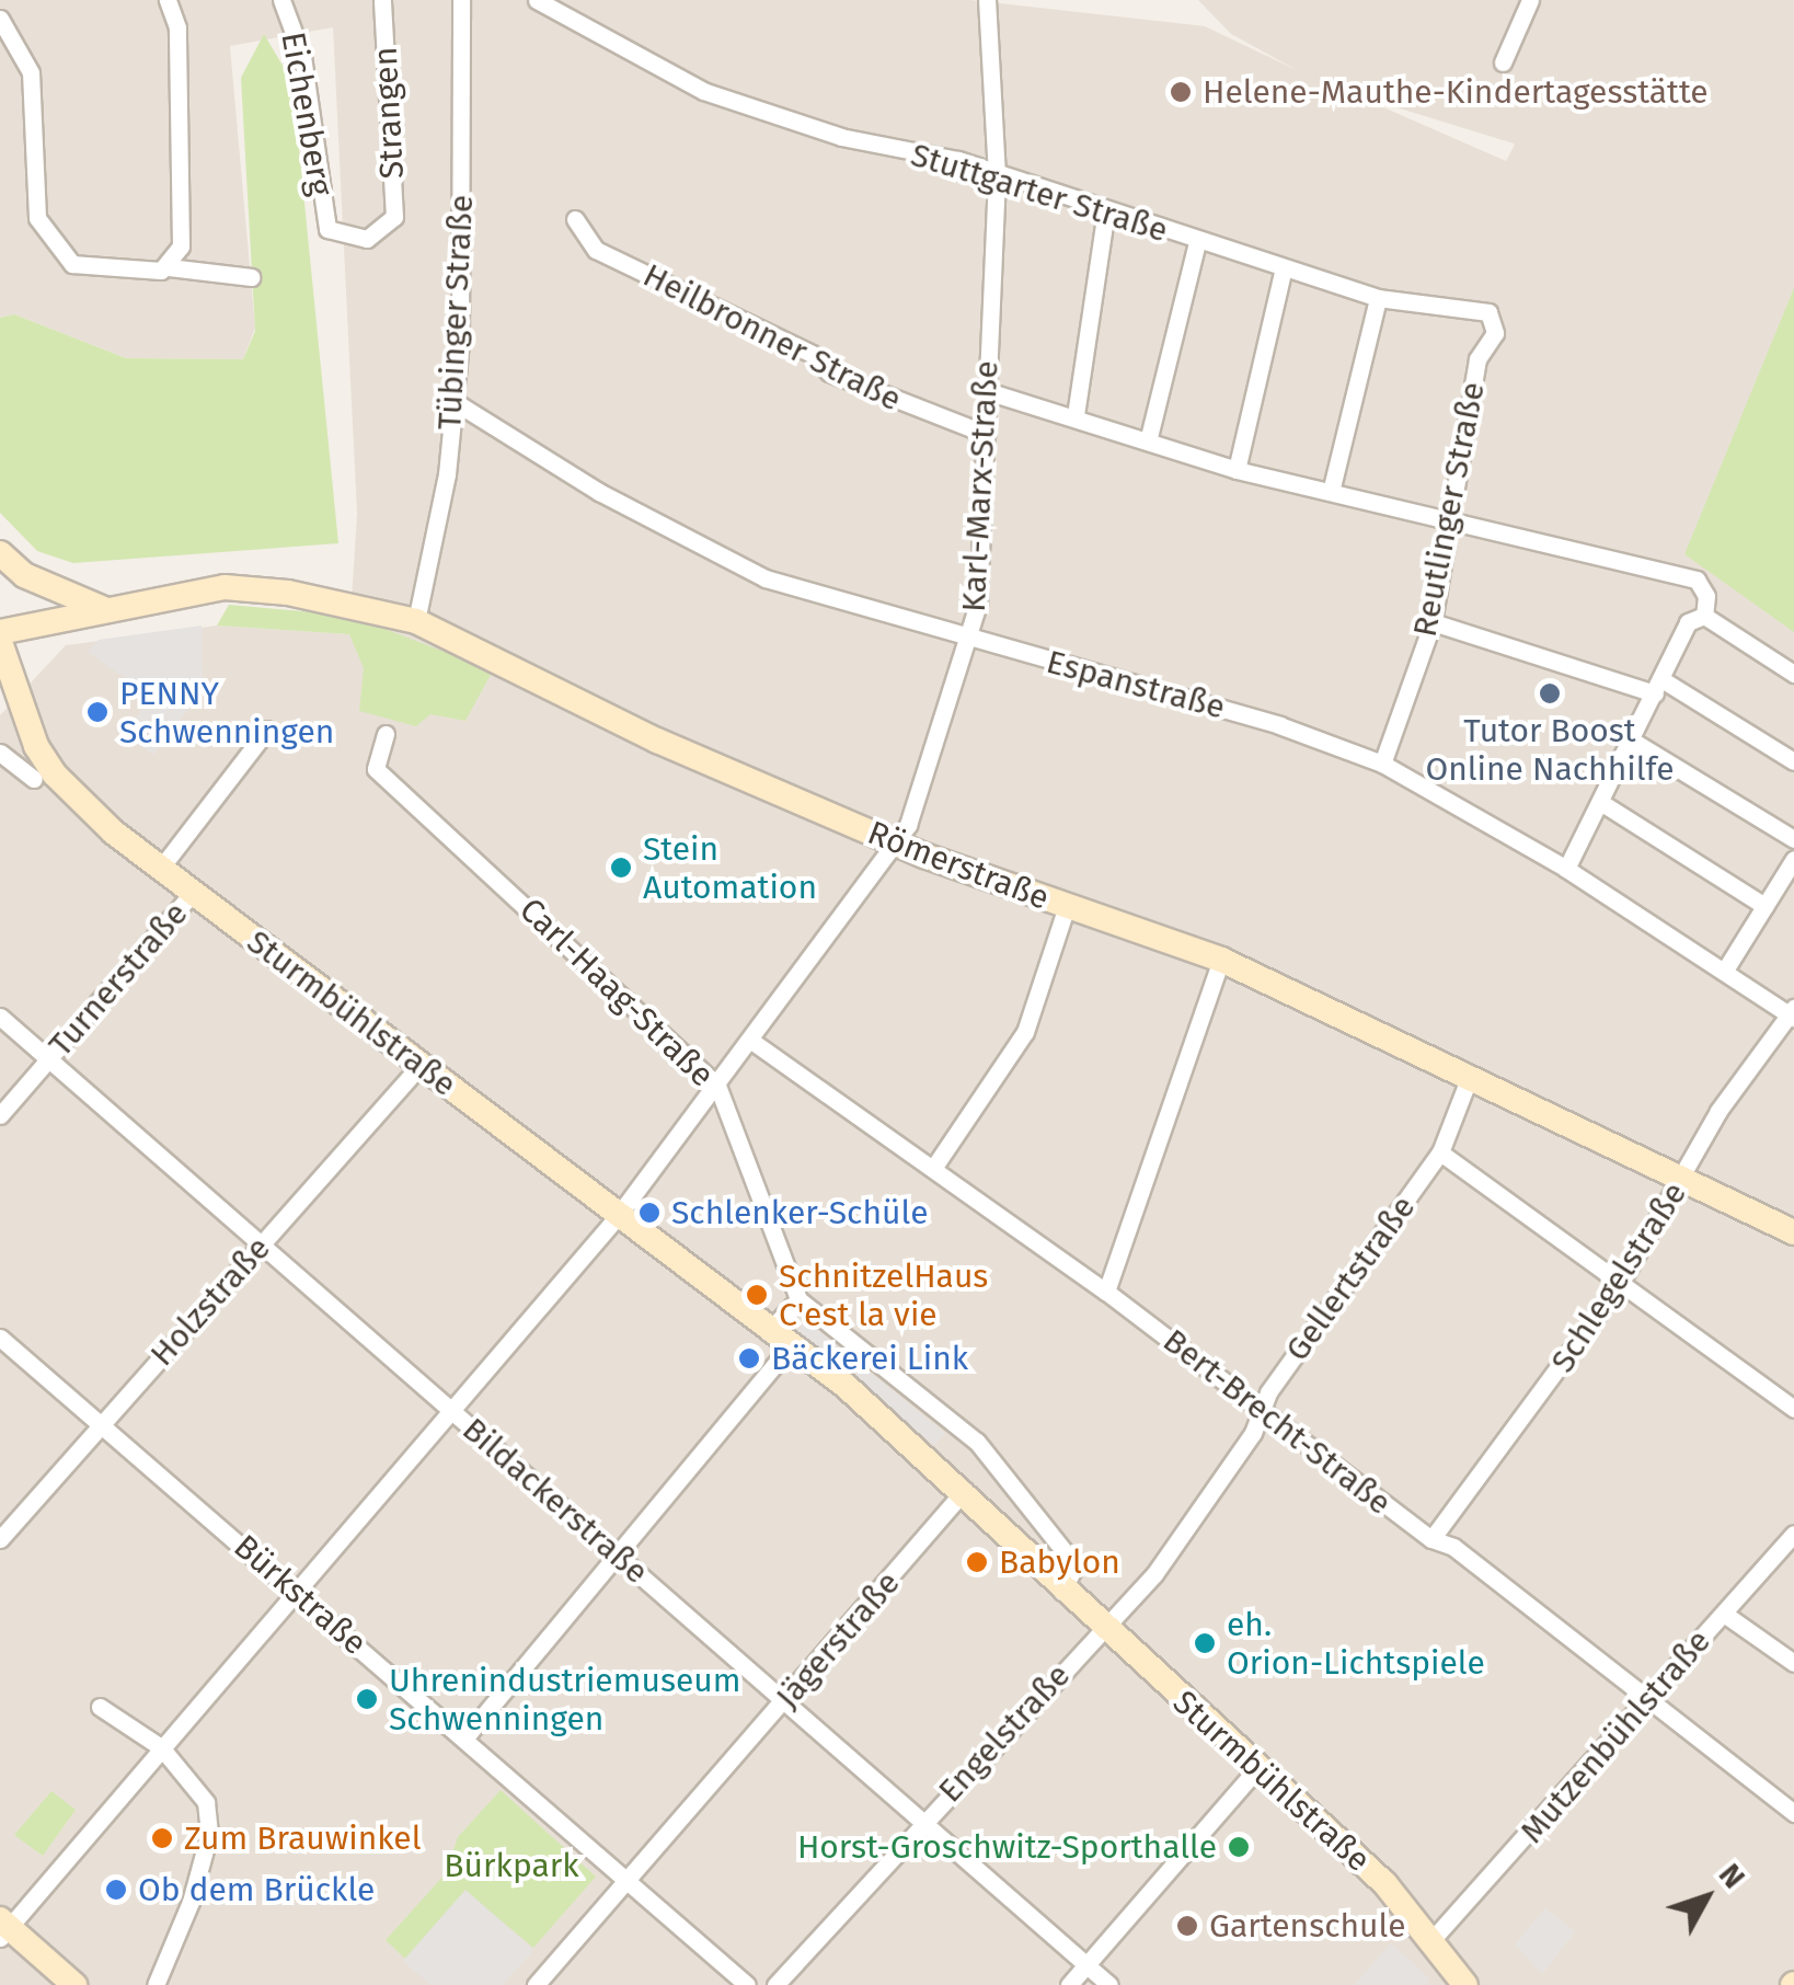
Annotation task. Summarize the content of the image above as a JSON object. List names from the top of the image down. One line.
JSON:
{"streets":{"main road":["Römerstraße","Sturmbühlstraße"],"street":["Strangen","Eichenberg","Stuttgarter Straße","Tübinger Straße","Heilbronner Straße","Karl-Marx-Straße","Reutlinger Straße","Espanstraße","Turnerstraße","Carl-Haag-Straße","Schlegelstraße","Gellertstraße","Holzstraße","Bert-Brecht-Straße","Bildackerstraße","Bürkstraße","Jägerstraße","Engelstraße","Mutzenbühlstraße"]},"crossings":[["Strangen","Eichenberg"],["Stuttgarter Straße","Karl-Marx-Straße"],["Stuttgarter Straße","Reutlinger Straße"],["Tübinger Straße","Espanstraße"],["Tübinger Straße","Römerstraße"],["Heilbronner Straße","Karl-Marx-Straße"],["Karl-Marx-Straße","Espanstraße"],["Karl-Marx-Straße","Römerstraße"],["Karl-Marx-Straße","Carl-Haag-Straße"],["Karl-Marx-Straße","Sturmbühlstraße"],["Karl-Marx-Straße","Bert-Brecht-Straße"],["Karl-Marx-Straße","Bildackerstraße"],["Karl-Marx-Straße","Bürkstraße"],["Reutlinger Straße","Espanstraße"],["Espanstraße","Schlegelstraße"],["Römerstraße","Schlegelstraße"],["Römerstraße","Gellertstraße"],["Turnerstraße","Sturmbühlstraße"],["Turnerstraße","Bildackerstraße"],["Sturmbühlstraße","Gellertstraße"],["Sturmbühlstraße","Holzstraße"],["Sturmbühlstraße","Jägerstraße"],["Sturmbühlstraße","Engelstraße"],["Sturmbühlstraße","Mutzenbühlstraße"],["Schlegelstraße","Bert-Brecht-Straße"],["Gellertstraße","Bert-Brecht-Straße"],["Gellertstraße","Engelstraße"],["Holzstraße","Bildackerstraße"],["Holzstraße","Bürkstraße"],["Bert-Brecht-Straße","Mutzenbühlstraße"],["Bildackerstraße","Jägerstraße"],["Bildackerstraße","Engelstraße"],["Bürkstraße","Jägerstraße"]],"parks":["Bürkpark"],"places":["Helene-Mauthe-Kindertagesstätte","Tutor Boost Online Nachhilfe","PENNY Schwenningen","Stein Automation","Schlenker-Schüle","SchnitzelHaus C'est la vie","Bäckerei Link","Babylon","eh. Orion-Lichtspiele","Uhrenindustriemuseum Schwenningen","Zum Brauwinkel","Horst-Groschwitz-Sporthalle","Ob dem Brückle","Gartenschule"],"north":"top right"}
